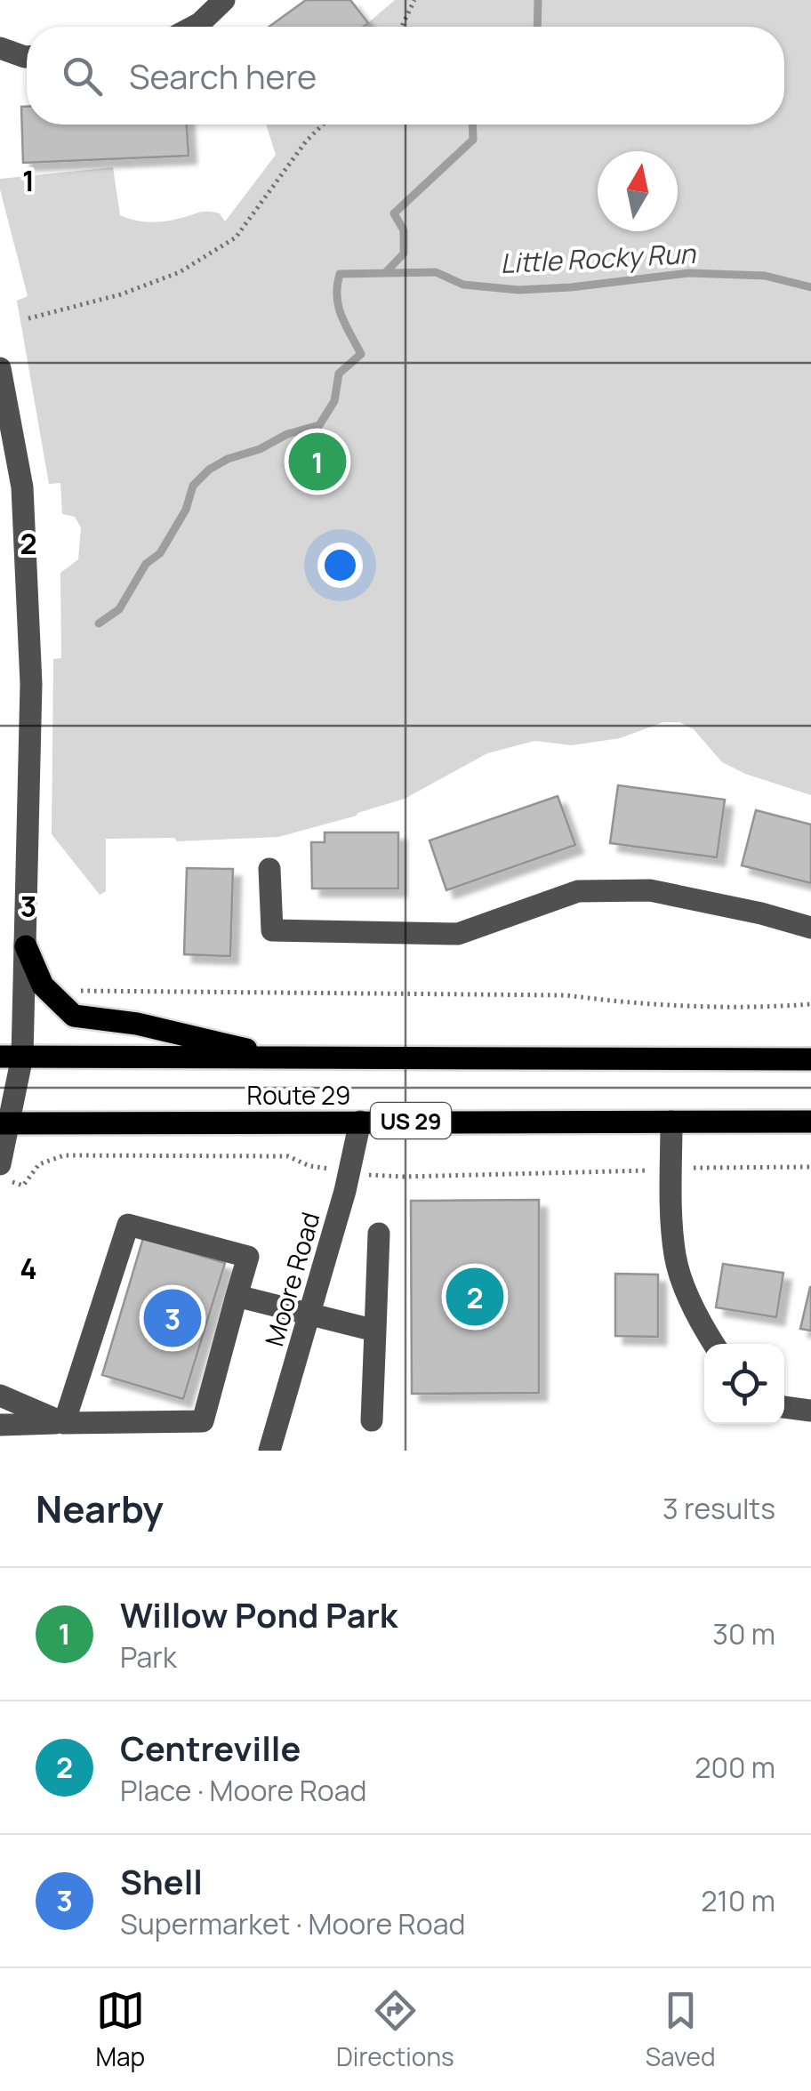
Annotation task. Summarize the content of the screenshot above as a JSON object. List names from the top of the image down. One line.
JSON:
{"streets":{"main road":["Route 29","US 29"],"street":["Moore Road"]},"crossings":[["Route 29","Moore Road"]],"water":["Little Rocky Run"],"north":"top","page":{"search":"Search here","pins":["1","2","3"],"heading":["Nearby","3 results"],"list":[{"mark":"1","name":"Willow Pond Park","note":"Park","value":"30 m"},{"mark":"2","name":"Centreville","note":"Place · Moore Road","value":"200 m"},{"mark":"3","name":"Shell","note":"Supermarket · Moore Road","value":"210 m"}],"nav":["Map","Directions","Saved"]},"grid":{"rows":["1","2","3","4"]}}
